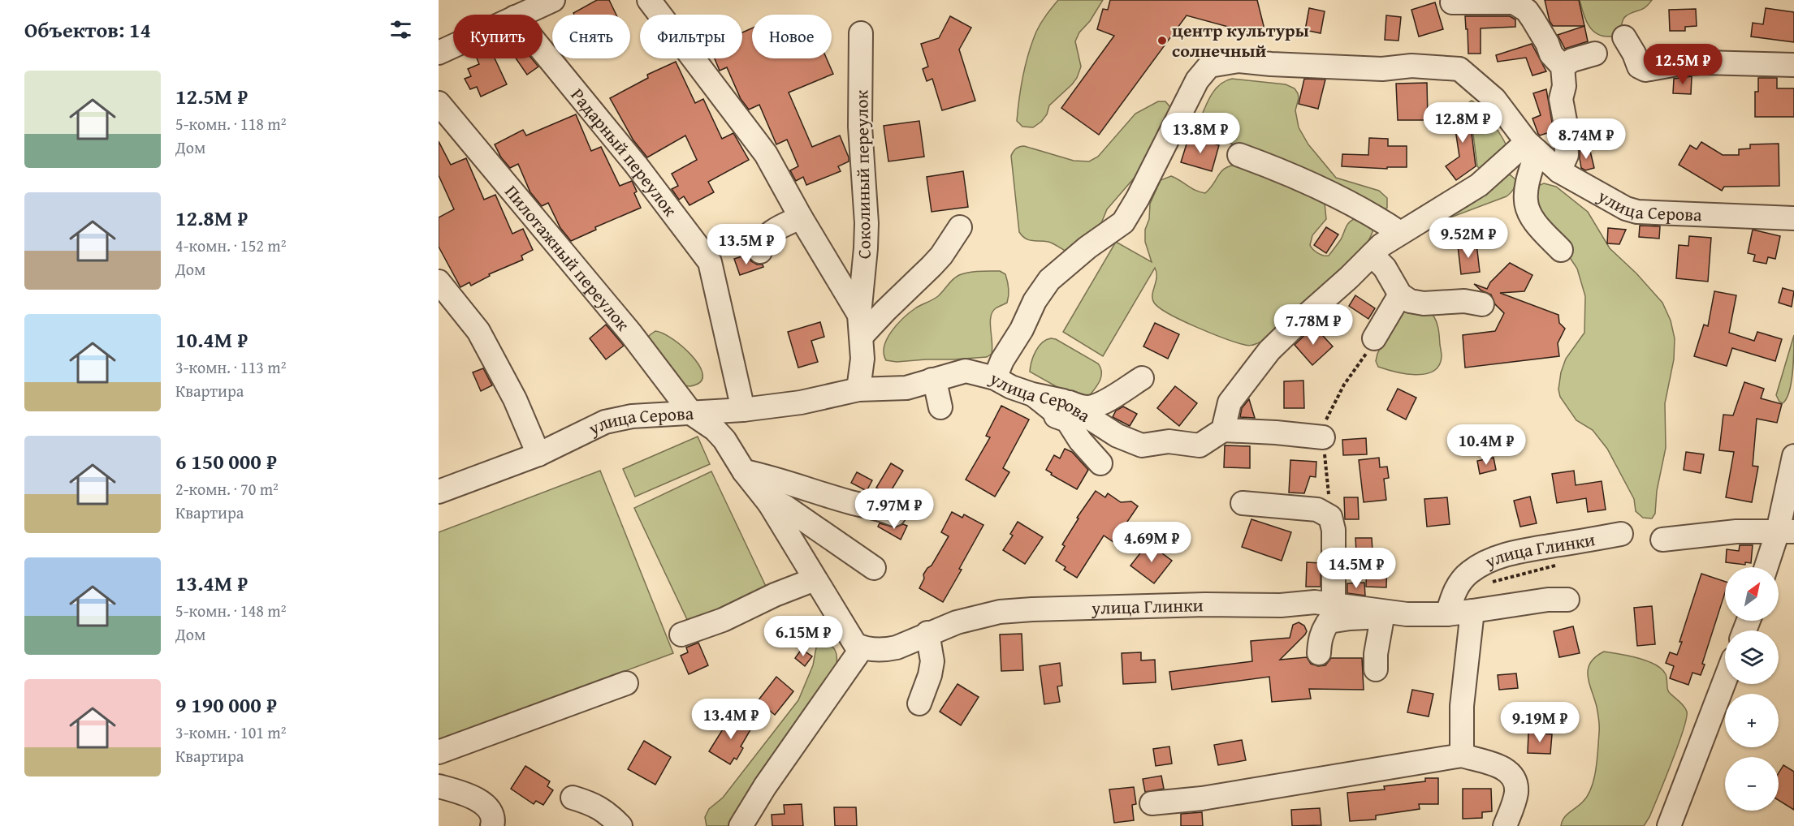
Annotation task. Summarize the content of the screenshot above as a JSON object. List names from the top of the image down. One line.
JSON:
{"streets":{"street":["Радарный переулок","Соколиный переулок","улица Серова","Пилотажный переулок","улица Глинки"]},"crossings":[["Радарный переулок","улица Серова"],["Соколиный переулок","улица Серова"],["улица Серова","Пилотажный переулок"],["Пилотажный переулок","улица Глинки"]],"places":["центр культуры солнечный"],"north":"top right","page":{"heading":"Объектов: 14","chip":["Купить","Снять","Фильтры","Новое"],"price":["12.5M ₽","12.8M ₽","13.8M ₽","8.74M ₽","9.52M ₽","13.5M ₽","7.78M ₽","10.4M ₽","7.97M ₽","4.69M ₽","14.5M ₽","6.15M ₽","13.4M ₽","9.19M ₽"],"list":[{"name":"12.5M ₽","note":"5-комн. · 118 m² · Дом"},{"name":"12.8M ₽","note":"4-комн. · 152 m² · Дом"},{"name":"10.4M ₽","note":"3-комн. · 113 m² · Квартира"},{"name":"6 150 000 ₽","note":"2-комн. · 70 m² · Квартира"},{"name":"13.4M ₽","note":"5-комн. · 148 m² · Дом"},{"name":"9 190 000 ₽","note":"3-комн. · 101 m² · Квартира"}],"map_buttons":["+","−"]}}
